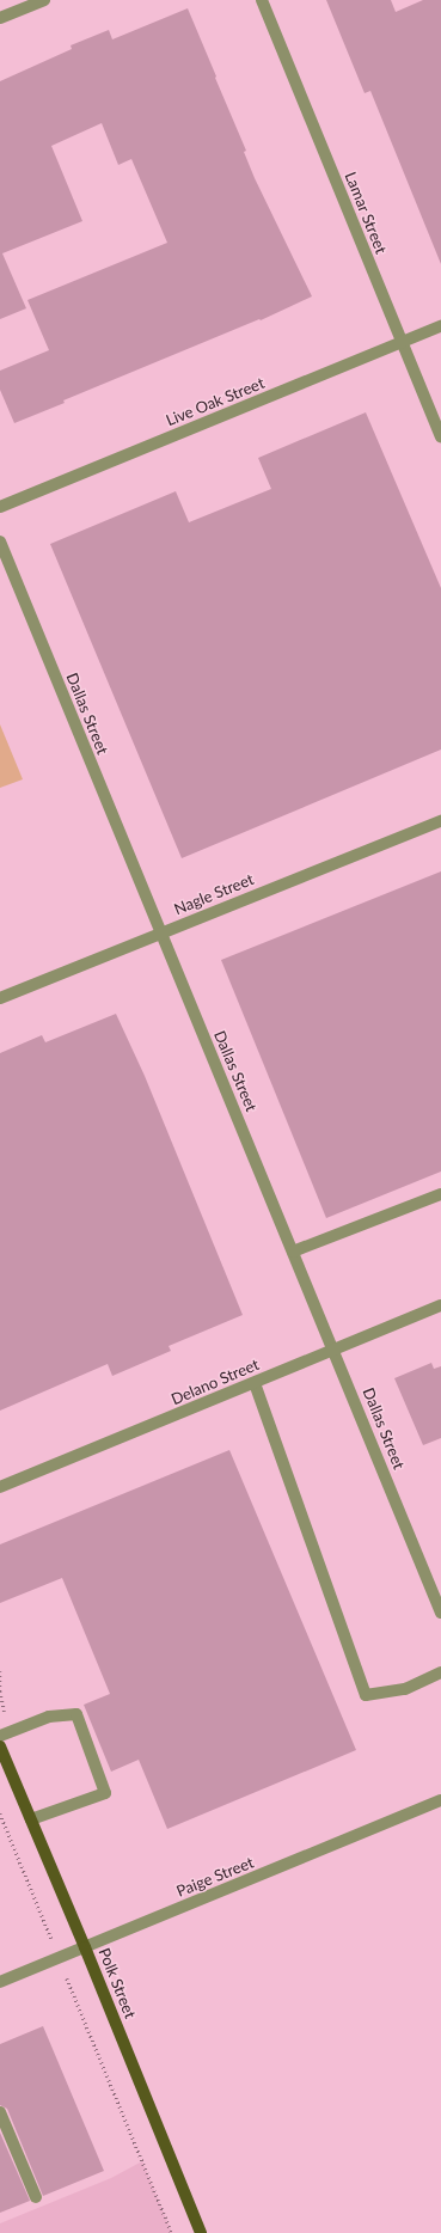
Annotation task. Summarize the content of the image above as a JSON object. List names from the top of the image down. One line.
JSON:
{"streets":{"main road":["Polk Street"],"street":["Lamar Street","Live Oak Street","Dallas Street","Nagle Street","Delano Street","Paige Street"]},"crossings":[["Lamar Street","Live Oak Street"],["Dallas Street","Nagle Street"],["Dallas Street","Delano Street"],["Paige Street","Polk Street"]]}
